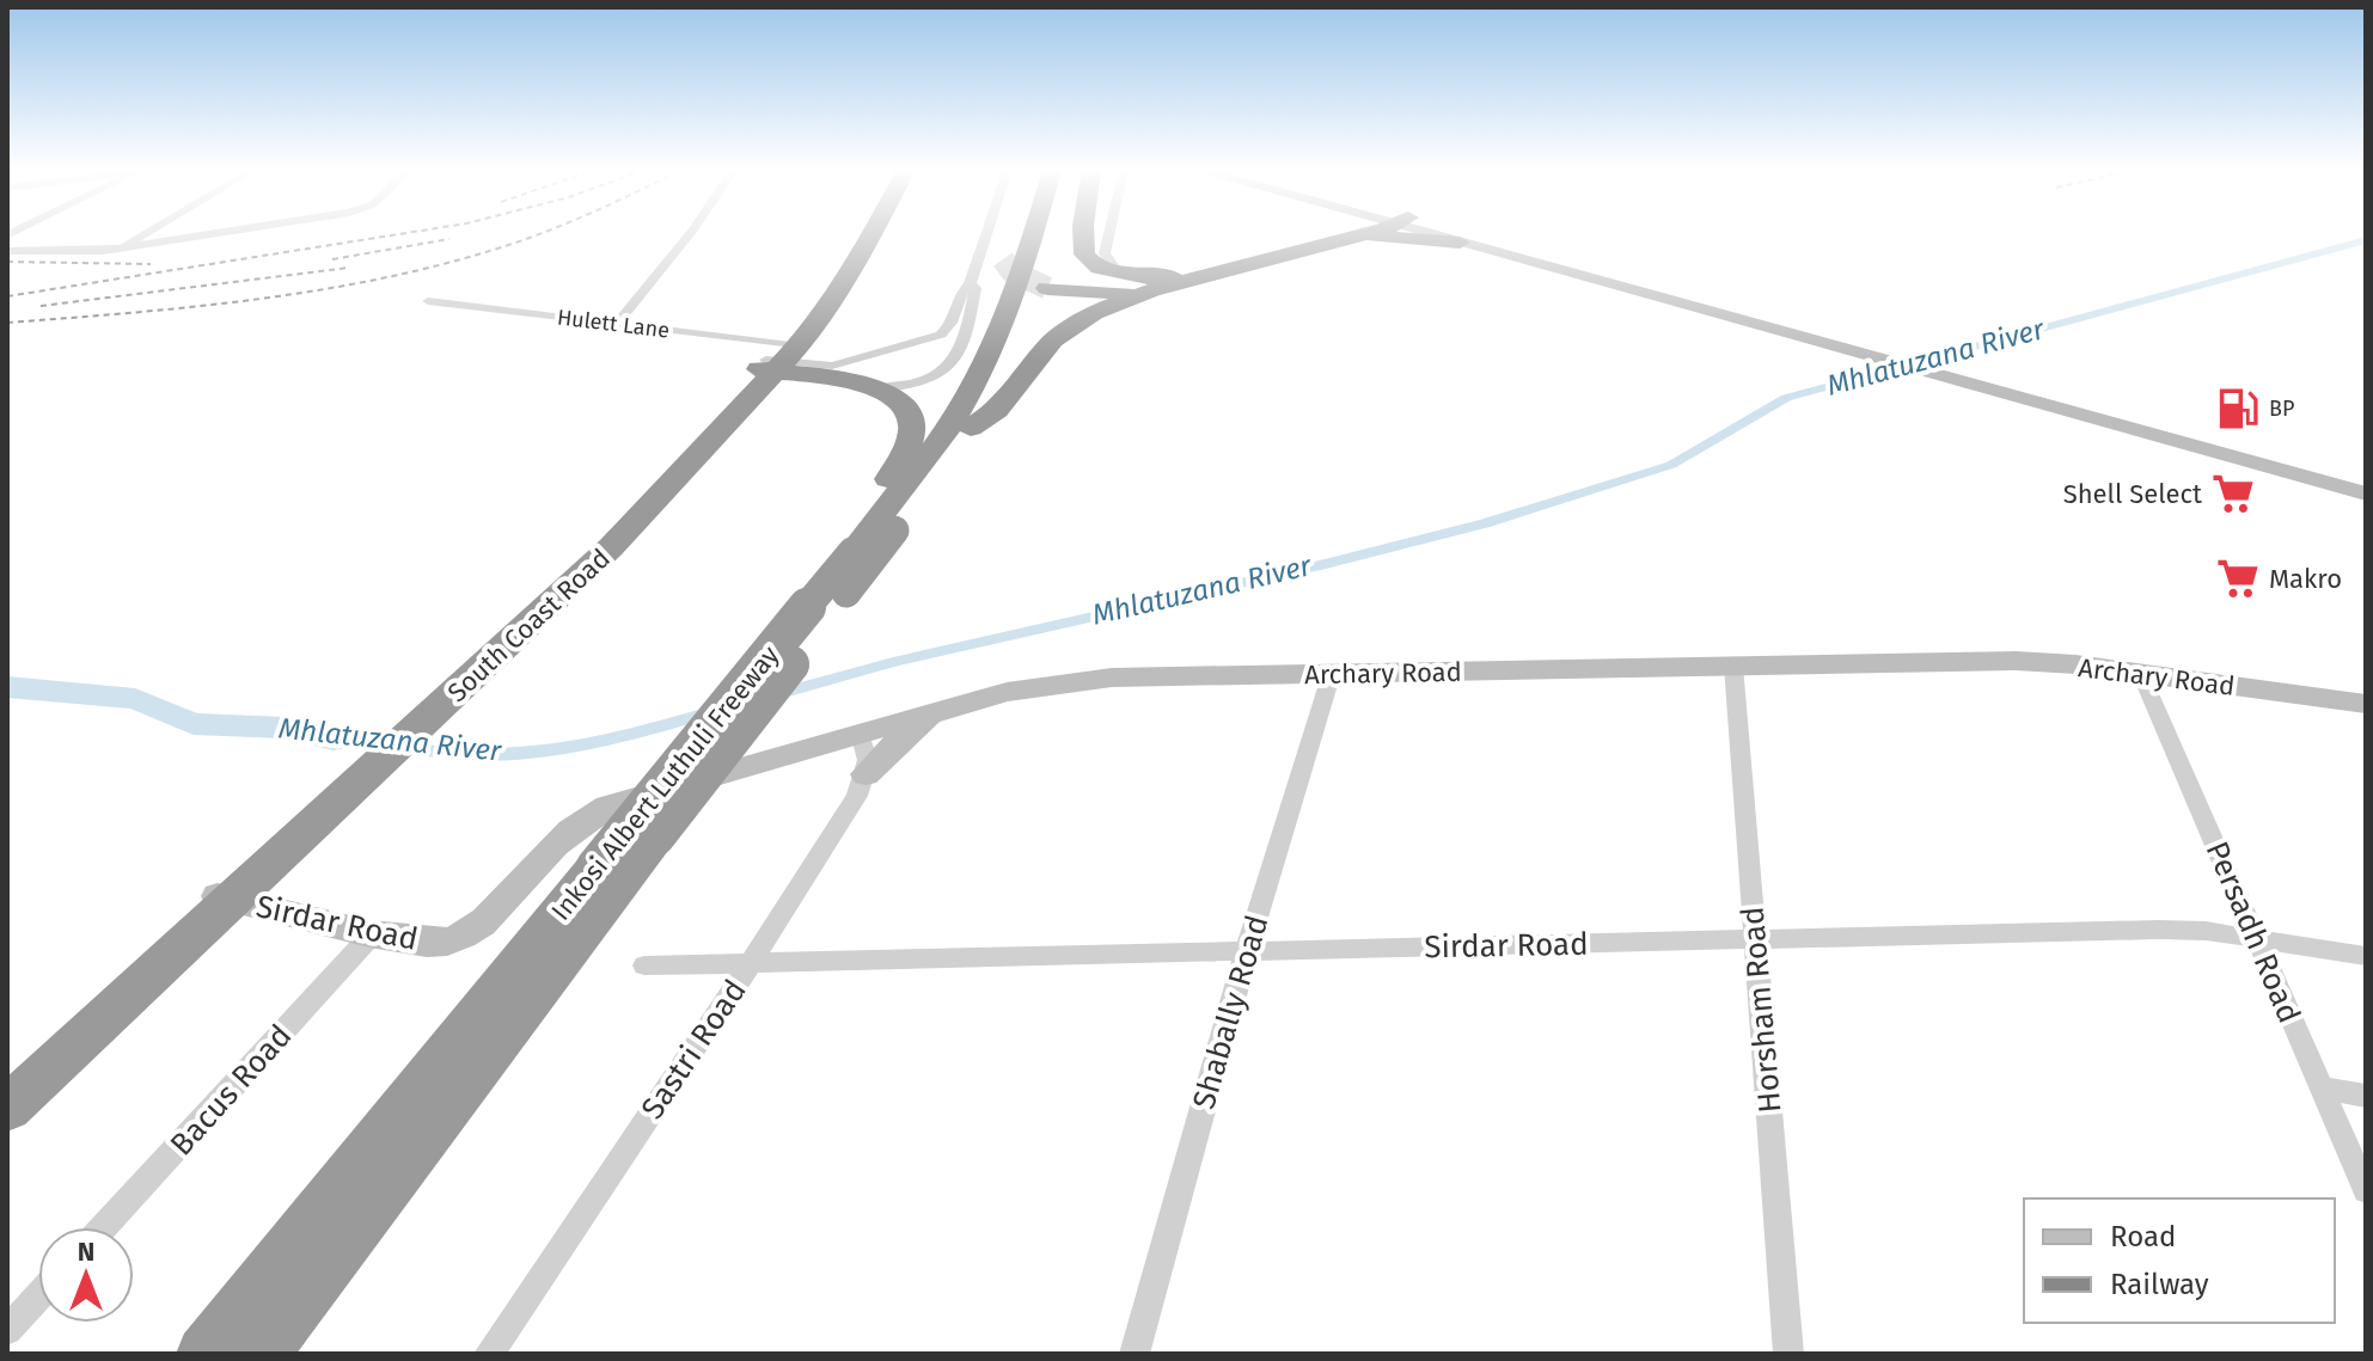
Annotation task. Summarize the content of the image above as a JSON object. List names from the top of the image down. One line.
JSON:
{"streets":{"highway":["South Coast Road","Inkosi Albert Luthuli Freeway"],"main road":["Archary Road","Sirdar Road"],"street":["Hulett Lane","Persadh Road","Horsham Road","Shabally Road","Sastri Road","Bacus Road"]},"crossings":[["Hulett Lane","South Coast Road"],["South Coast Road","Sirdar Road"],["Archary Road","Sirdar Road"],["Archary Road","Persadh Road"],["Archary Road","Horsham Road"],["Archary Road","Shabally Road"],["Sirdar Road","Persadh Road"],["Sirdar Road","Horsham Road"],["Sirdar Road","Shabally Road"],["Sirdar Road","Sastri Road"],["Sirdar Road","Bacus Road"]],"water":["Mhlatuzana River"],"places":{"fuel station":["BP"],"supermarket":["Shell Select","Makro"]},"legend":["Road","Railway"],"north":"top"}
